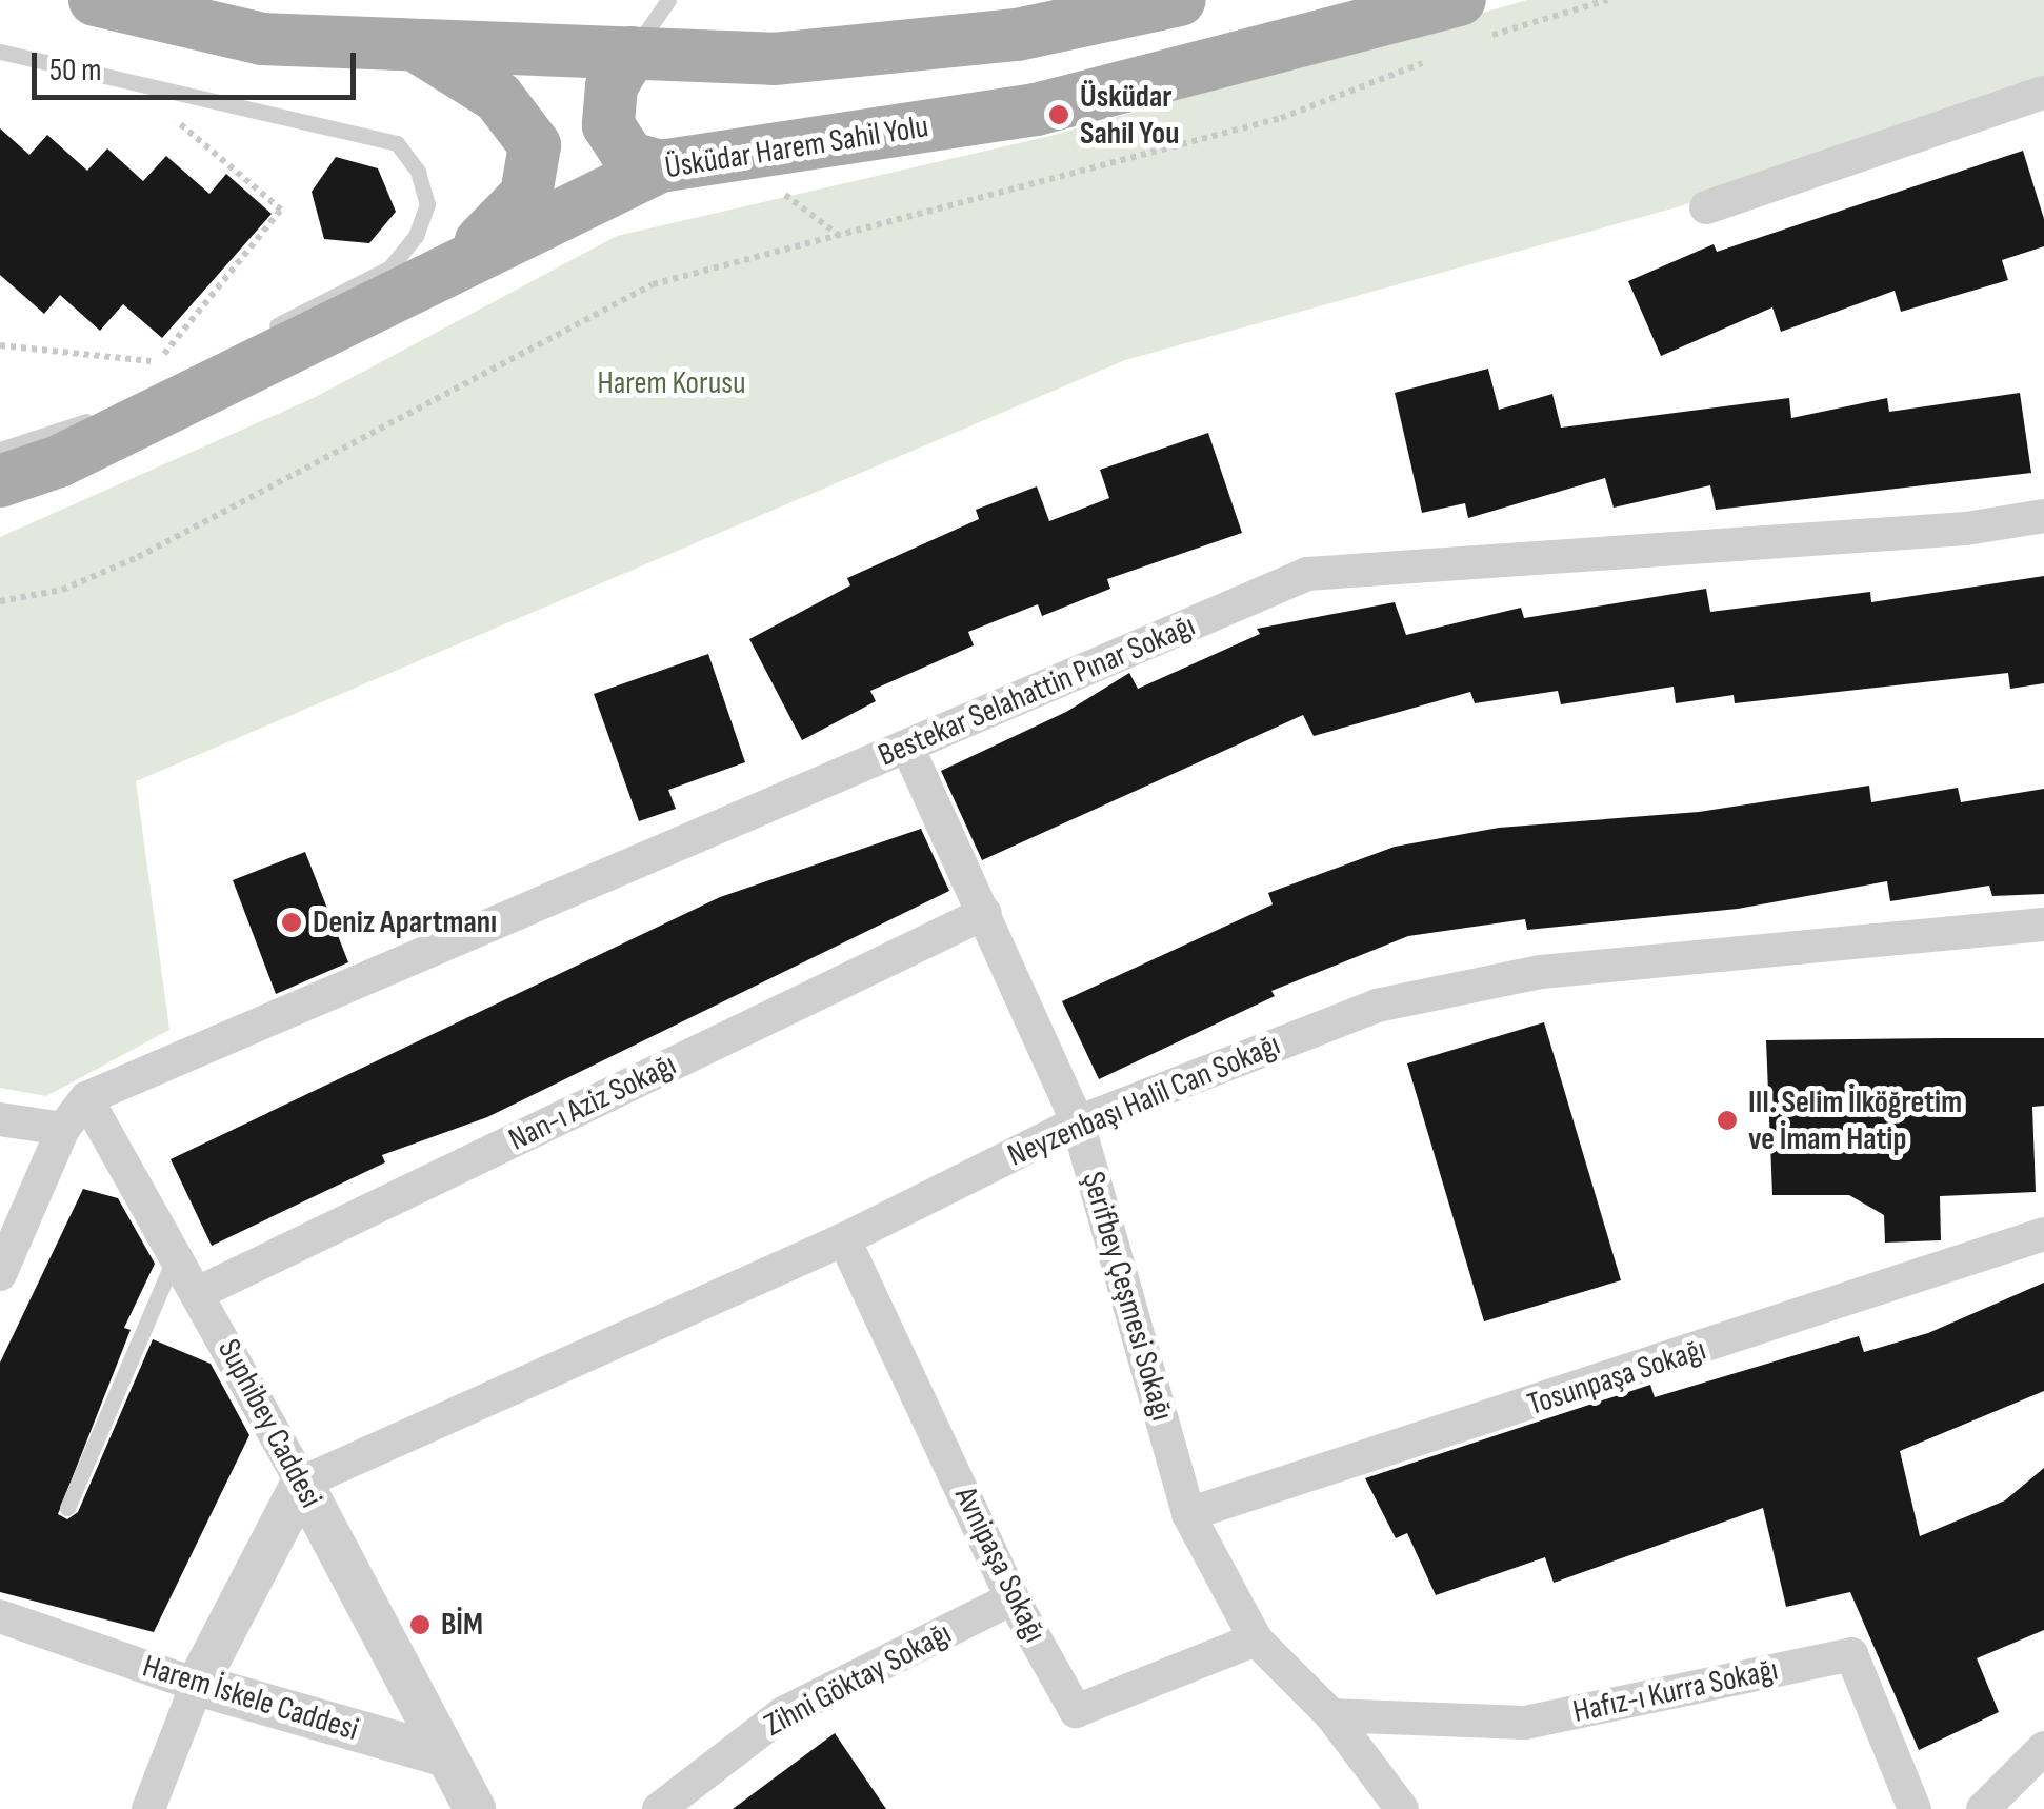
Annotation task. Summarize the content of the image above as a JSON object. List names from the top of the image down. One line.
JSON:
{"streets":{"main road":["Üsküdar Harem Sahil Yolu"],"street":["Bestekar Selahattin Pınar Sokağı","Neyzenbaşı Halil Can Sokağı","Nan-ı Aziz Sokağı","Şerifbey Çeşmesi Sokağı","Tosunpaşa Sokağı","Suphibey Caddesi","Avnipaşa Sokağı","Zihni Göktay Sokağı","Hafız-ı Kurra Sokağı","Harem İskele Caddesi"]},"crossings":[["Bestekar Selahattin Pınar Sokağı","Şerifbey Çeşmesi Sokağı"],["Bestekar Selahattin Pınar Sokağı","Suphibey Caddesi"],["Neyzenbaşı Halil Can Sokağı","Şerifbey Çeşmesi Sokağı"],["Neyzenbaşı Halil Can Sokağı","Suphibey Caddesi"],["Neyzenbaşı Halil Can Sokağı","Avnipaşa Sokağı"],["Nan-ı Aziz Sokağı","Şerifbey Çeşmesi Sokağı"],["Nan-ı Aziz Sokağı","Suphibey Caddesi"],["Şerifbey Çeşmesi Sokağı","Tosunpaşa Sokağı"],["Şerifbey Çeşmesi Sokağı","Avnipaşa Sokağı"],["Şerifbey Çeşmesi Sokağı","Hafız-ı Kurra Sokağı"],["Suphibey Caddesi","Harem İskele Caddesi"],["Avnipaşa Sokağı","Zihni Göktay Sokağı"]],"parks":["Harem Korusu"],"places":["Üsküdar Sahil You","Deniz Apartmanı","III. Selim İlköğretim ve İmam Hatip","BİM"],"scale_bar":"50 m"}
